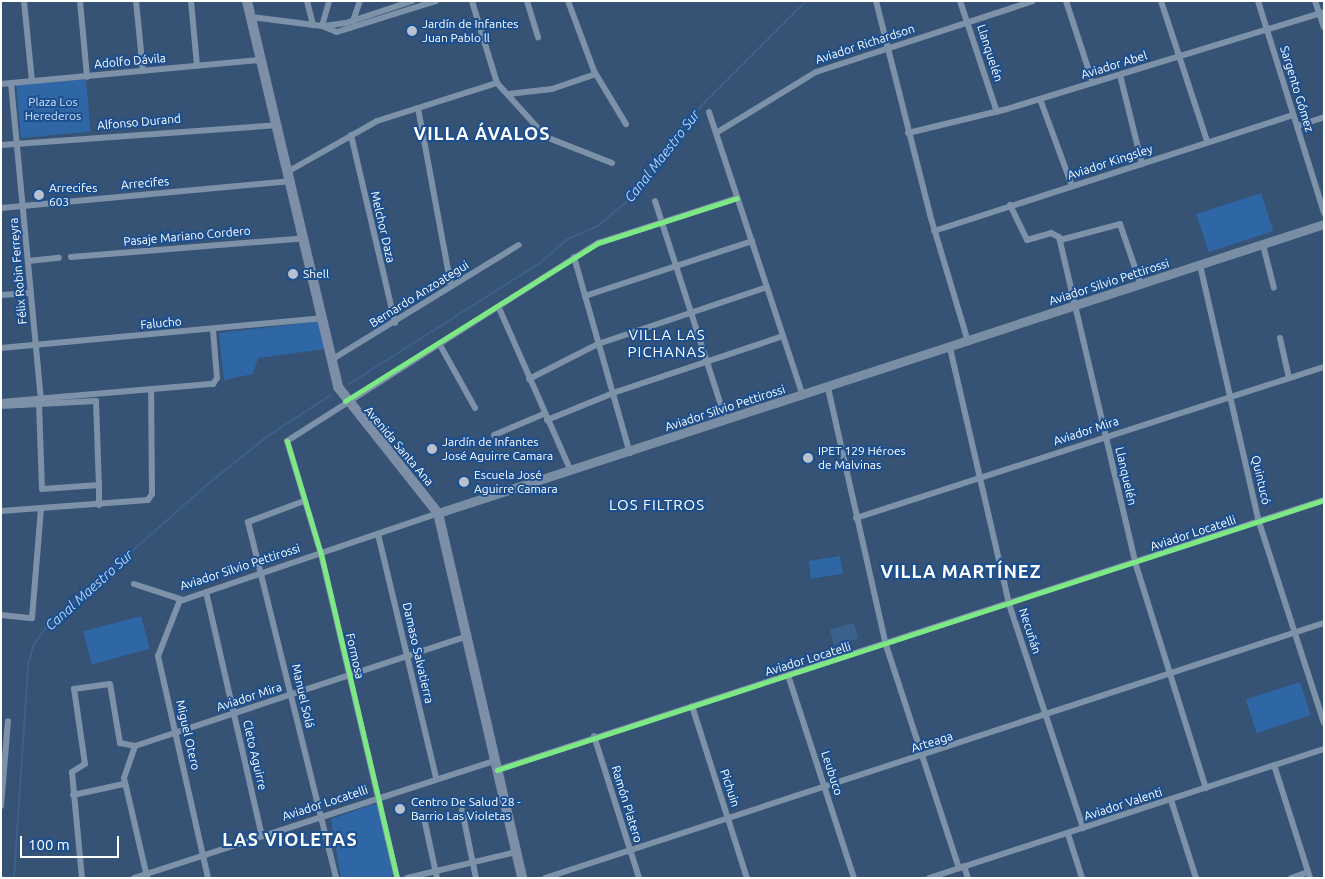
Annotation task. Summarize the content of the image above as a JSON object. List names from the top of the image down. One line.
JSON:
{"streets":{"main road":["Aviador Silvio Pettirossi","Avenida Santa Ana"],"street":["Aviador Richardson","Llanquelén","Adolfo Dávila","Aviador Abel","Sargento Gómez","Alfonso Durand","Aviador Kingsley","Arrecifes","Melchor Daza","Pasaje Mariano Cordero","Félix Robin Ferreyra","Bernardo Anzoategui","Falucho","Aviador Mira","Quintucó","Aviador Locatelli","Necuñán","Damaso Salvatierra","Formosa","Manuel Solá","Miguel Otero","Arteaga","Cleto Aguirre","Leubuco","Pichuin","Ramón Platero","Aviador Valenti"]},"crossings":[["Aviador Richardson","Llanquelén"],["Llanquelén","Aviador Abel"],["Llanquelén","Aviador Silvio Pettirossi"],["Llanquelén","Aviador Mira"],["Llanquelén","Aviador Locatelli"],["Llanquelén","Arteaga"],["Llanquelén","Aviador Valenti"],["Adolfo Dávila","Félix Robin Ferreyra"],["Adolfo Dávila","Avenida Santa Ana"],["Aviador Abel","Sargento Gómez"],["Sargento Gómez","Aviador Kingsley"],["Alfonso Durand","Félix Robin Ferreyra"],["Alfonso Durand","Avenida Santa Ana"],["Arrecifes","Félix Robin Ferreyra"],["Arrecifes","Avenida Santa Ana"],["Melchor Daza","Bernardo Anzoategui"],["Pasaje Mariano Cordero","Avenida Santa Ana"],["Félix Robin Ferreyra","Falucho"],["Aviador Silvio Pettirossi","Avenida Santa Ana"],["Aviador Silvio Pettirossi","Quintucó"],["Aviador Silvio Pettirossi","Necuñán"],["Aviador Silvio Pettirossi","Damaso Salvatierra"],["Aviador Silvio Pettirossi","Formosa"],["Aviador Silvio Pettirossi","Manuel Solá"],["Aviador Silvio Pettirossi","Miguel Otero"],["Aviador Silvio Pettirossi","Cleto Aguirre"],["Bernardo Anzoategui","Avenida Santa Ana"],["Falucho","Avenida Santa Ana"],["Aviador Mira","Avenida Santa Ana"],["Aviador Mira","Quintucó"],["Aviador Mira","Necuñán"],["Aviador Mira","Damaso Salvatierra"],["Aviador Mira","Formosa"],["Aviador Mira","Manuel Solá"],["Aviador Mira","Miguel Otero"],["Aviador Mira","Cleto Aguirre"],["Avenida Santa Ana","Aviador Locatelli"],["Avenida Santa Ana","Formosa"],["Quintucó","Aviador Locatelli"],["Quintucó","Arteaga"],["Aviador Locatelli","Necuñán"],["Aviador Locatelli","Damaso Salvatierra"],["Aviador Locatelli","Formosa"],["Aviador Locatelli","Manuel Solá"],["Aviador Locatelli","Miguel Otero"],["Aviador Locatelli","Cleto Aguirre"],["Aviador Locatelli","Leubuco"],["Aviador Locatelli","Pichuin"],["Aviador Locatelli","Ramón Platero"],["Necuñán","Arteaga"],["Necuñán","Aviador Valenti"],["Formosa","Manuel Solá"],["Arteaga","Leubuco"],["Arteaga","Pichuin"],["Arteaga","Ramón Platero"]],"districts":["VILLA ÁVALOS","VILLA LAS PICHANAS","LOS FILTROS","VILLA MARTÍNEZ","LAS VIOLETAS"],"water":["Canal Maestro Sur"],"parks":["Plaza Los Herederos"],"places":["Jardín de Infantes Juan Pablo ll","Arrecifes 603","Shell","Jardín de Infantes José Aguirre Camara","IPET 129 Héroes de Malvinas","Escuela José Aguirre Camara","Centro De Salud 28 - Barrio Las Violetas"],"scale_bar":"100 m"}
